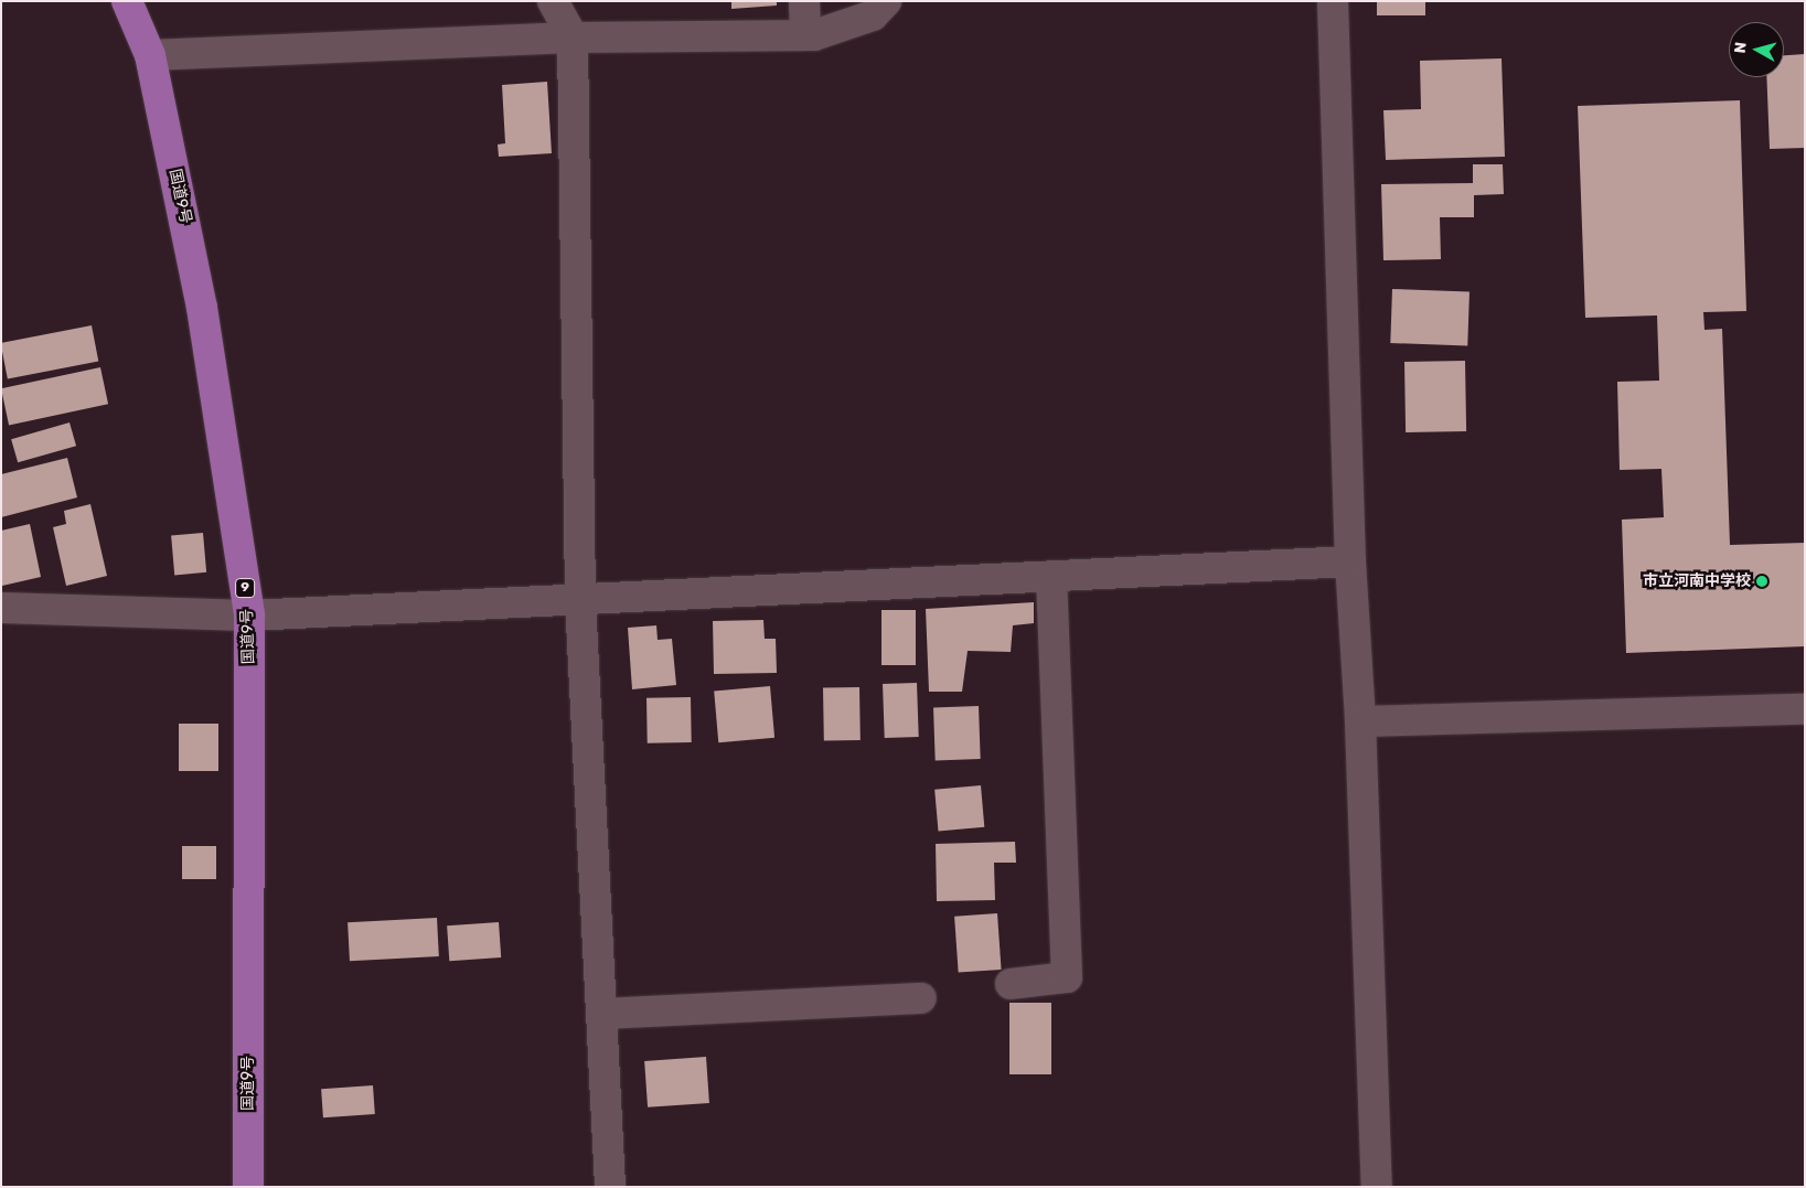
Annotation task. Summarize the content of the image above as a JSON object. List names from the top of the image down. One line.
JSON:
{"streets":{"highway":["国道9号","9"]},"places":["市立河南中学校"],"north":"left"}
